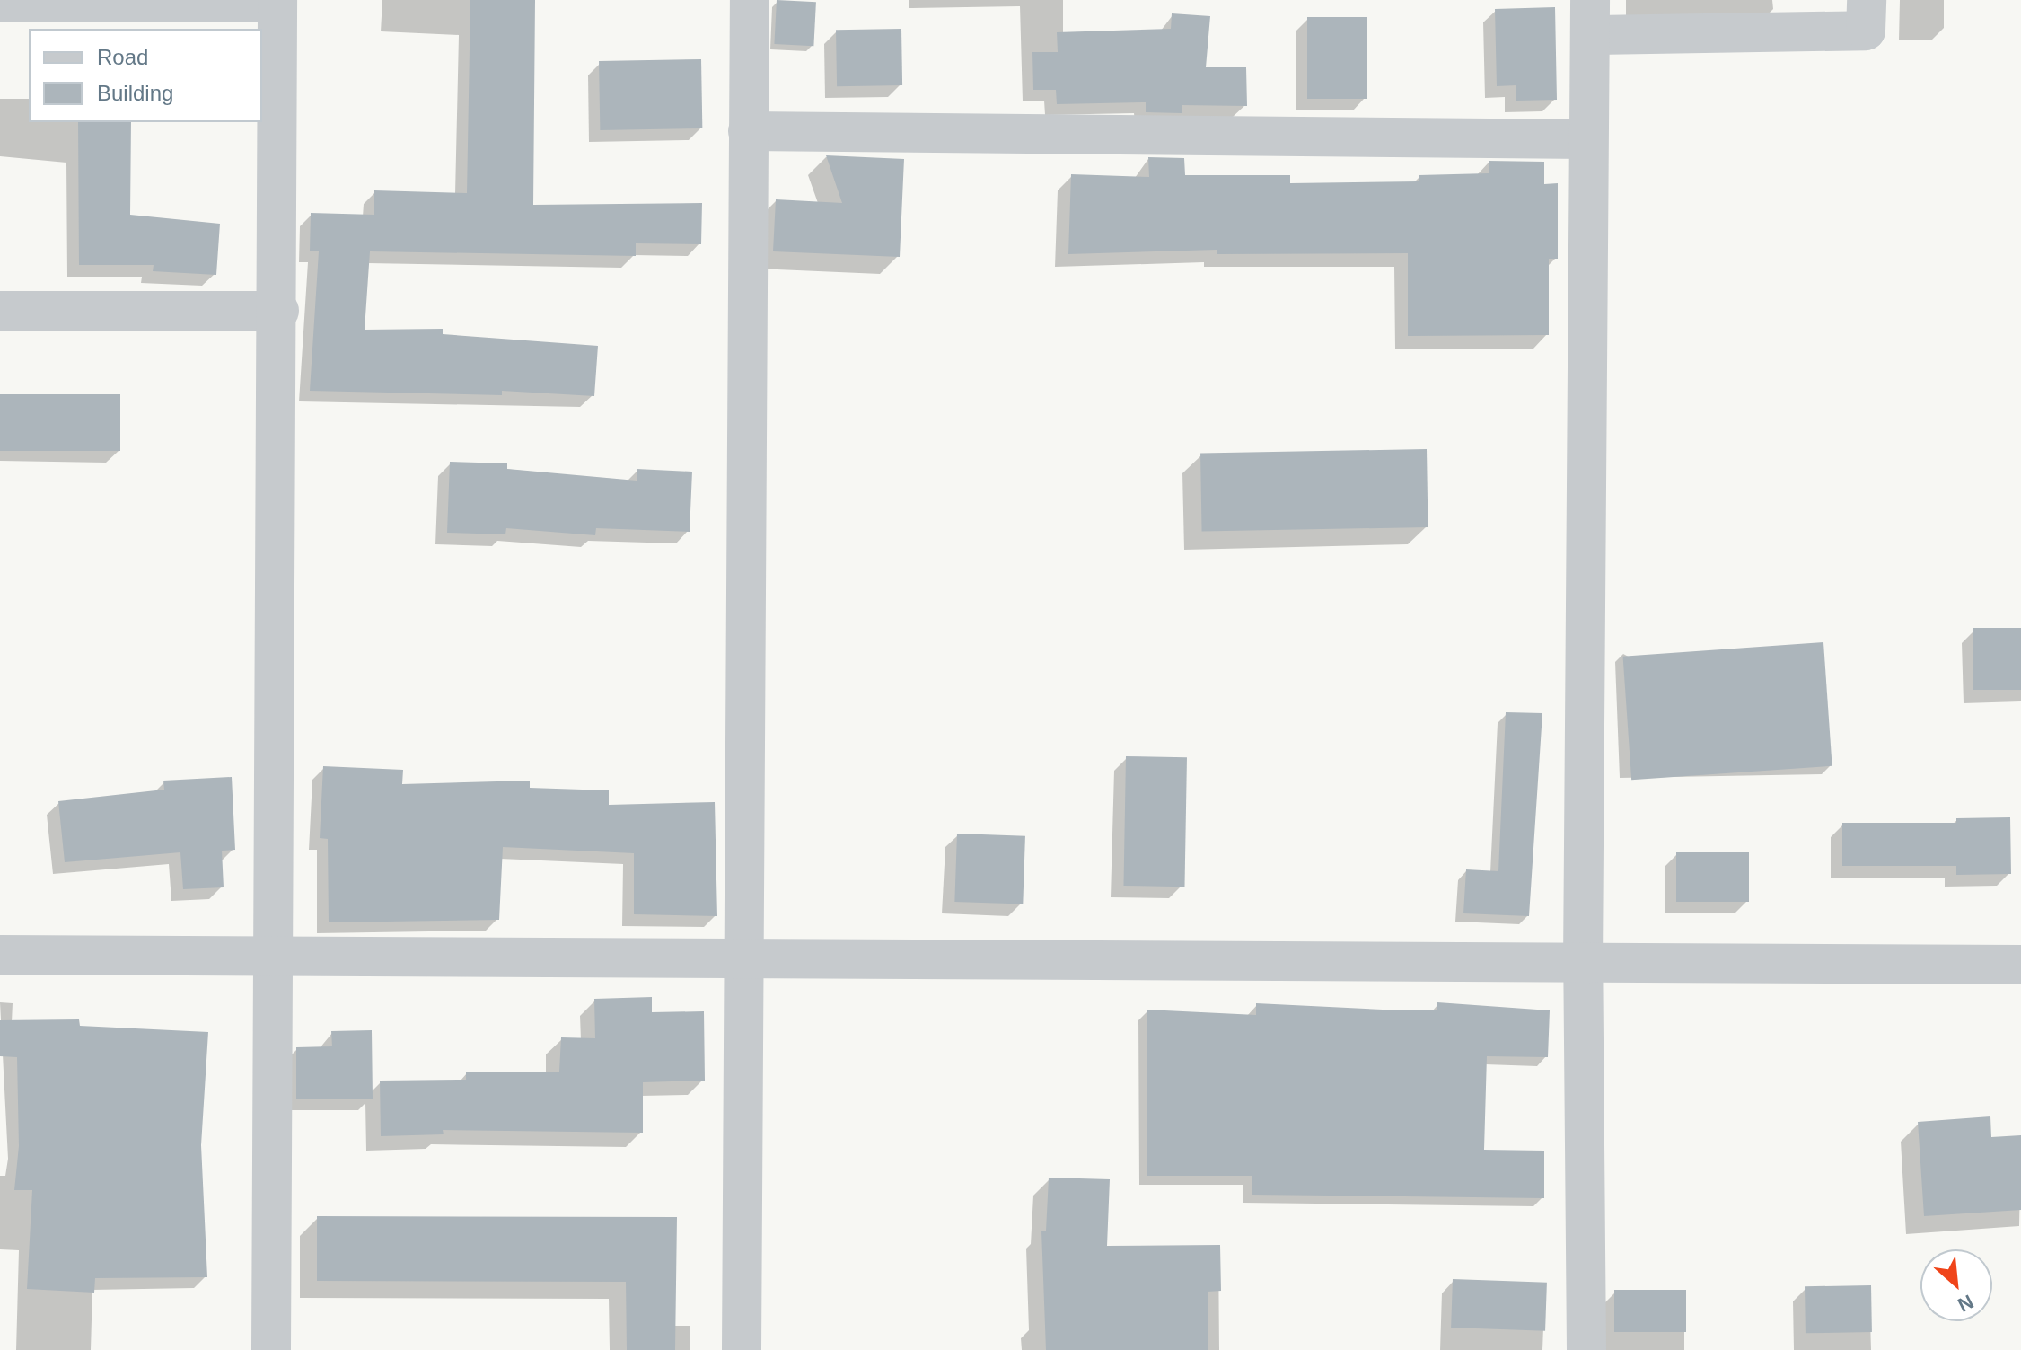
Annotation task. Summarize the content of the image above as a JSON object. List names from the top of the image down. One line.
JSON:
{"legend":["Road","Building"],"north":"bottom right"}
